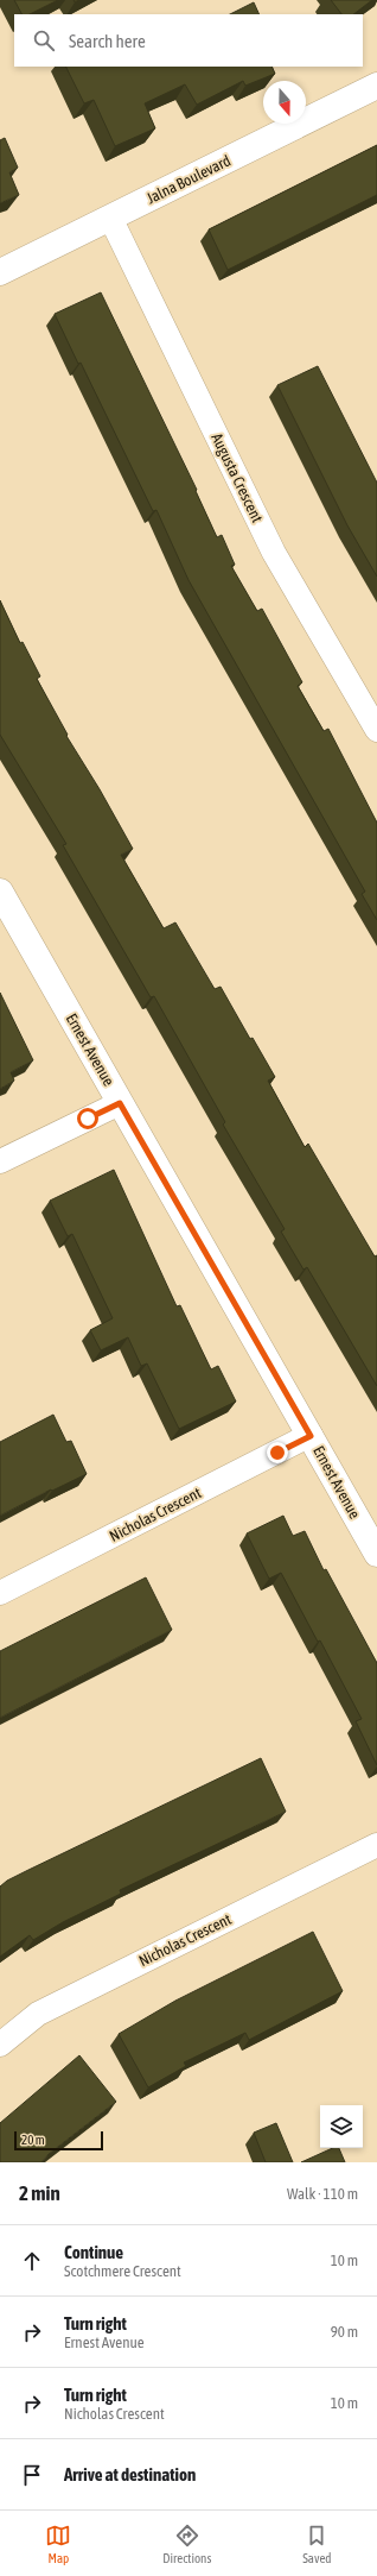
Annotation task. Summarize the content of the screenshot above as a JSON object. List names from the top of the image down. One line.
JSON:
{"streets":{"street":["Jalna Boulevard","Augusta Crescent","Ernest Avenue","Nicholas Crescent"]},"crossings":[["Jalna Boulevard","Augusta Crescent"],["Ernest Avenue","Nicholas Crescent"]],"scale_bar":"20 m","north":"bottom","page":{"search":"Search here","scale":"20 m","heading":["2 min","Walk · 110 m"],"list":[["Continue","Scotchmere Crescent","10 m"],["Turn right","Ernest Avenue","90 m"],["Turn right","Nicholas Crescent","10 m"],"Arrive at destination"],"nav":["Map","Directions","Saved"]}}
